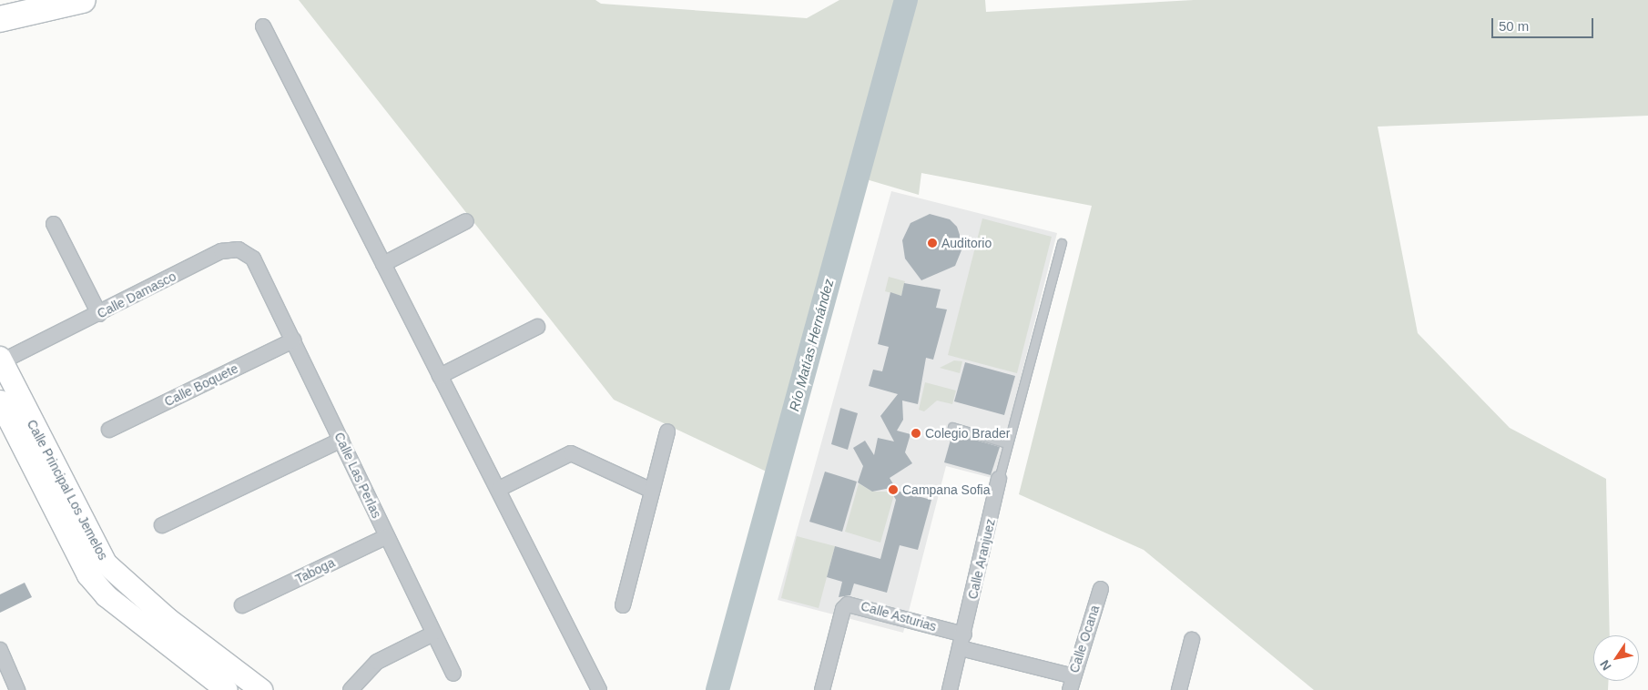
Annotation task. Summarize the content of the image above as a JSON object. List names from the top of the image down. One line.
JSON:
{"streets":{"main road":["Calle Principal Los Jemelos"],"street":["Calle Damasco","Calle Boquete","Calle Las Perlas","Calle Aranjuez","Taboga","Calle Asturias","Calle Ocana"]},"crossings":[["Calle Damasco","Calle Las Perlas"],["Calle Damasco","Calle Principal Los Jemelos"],["Calle Boquete","Calle Las Perlas"],["Calle Las Perlas","Taboga"],["Calle Aranjuez","Calle Asturias"]],"water":["Río Matías Hernández"],"places":["Auditorio","Colegio Brader","Campana Sofia"],"scale_bar":"50 m","north":"bottom left"}
